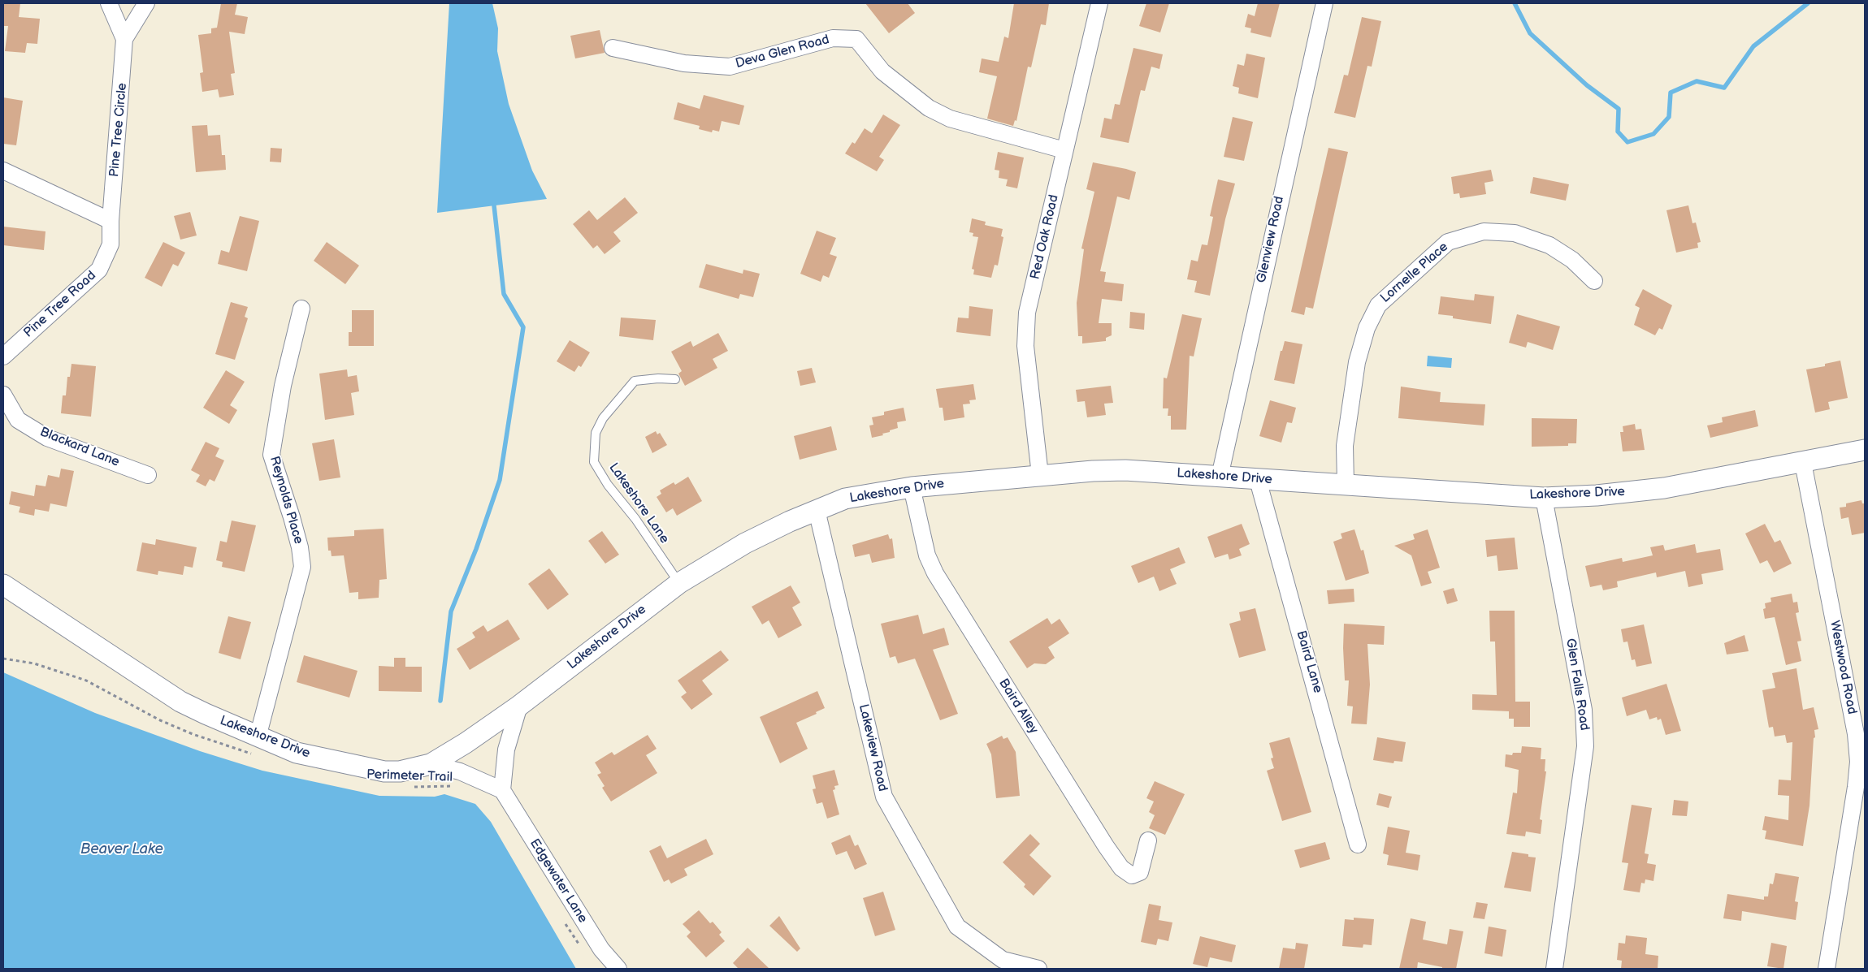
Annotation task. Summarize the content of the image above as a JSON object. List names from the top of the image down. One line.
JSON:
{"streets":{"street":["Deva Glen Road","Pine Tree Circle","Red Oak Road","Glenview Road","Lornelle Place","Pine Tree Road","Blackard Lane","Lakeshore Drive","Reynolds Place","Baird Lane","Westwood Road","Glen Falls Road","Baird Alley","Lakeview Road","Edgewater Lane"],"lane":["Lakeshore Lane"],"path":["Perimeter Trail"]},"crossings":[["Deva Glen Road","Red Oak Road"],["Pine Tree Circle","Pine Tree Road"],["Red Oak Road","Lakeshore Drive"],["Glenview Road","Lakeshore Drive"],["Lornelle Place","Lakeshore Drive"],["Lakeshore Drive","Reynolds Place"],["Lakeshore Drive","Lakeshore Lane"],["Lakeshore Drive","Baird Lane"],["Lakeshore Drive","Westwood Road"],["Lakeshore Drive","Glen Falls Road"],["Lakeshore Drive","Baird Alley"],["Lakeshore Drive","Lakeview Road"]],"water":["Beaver Lake"]}
